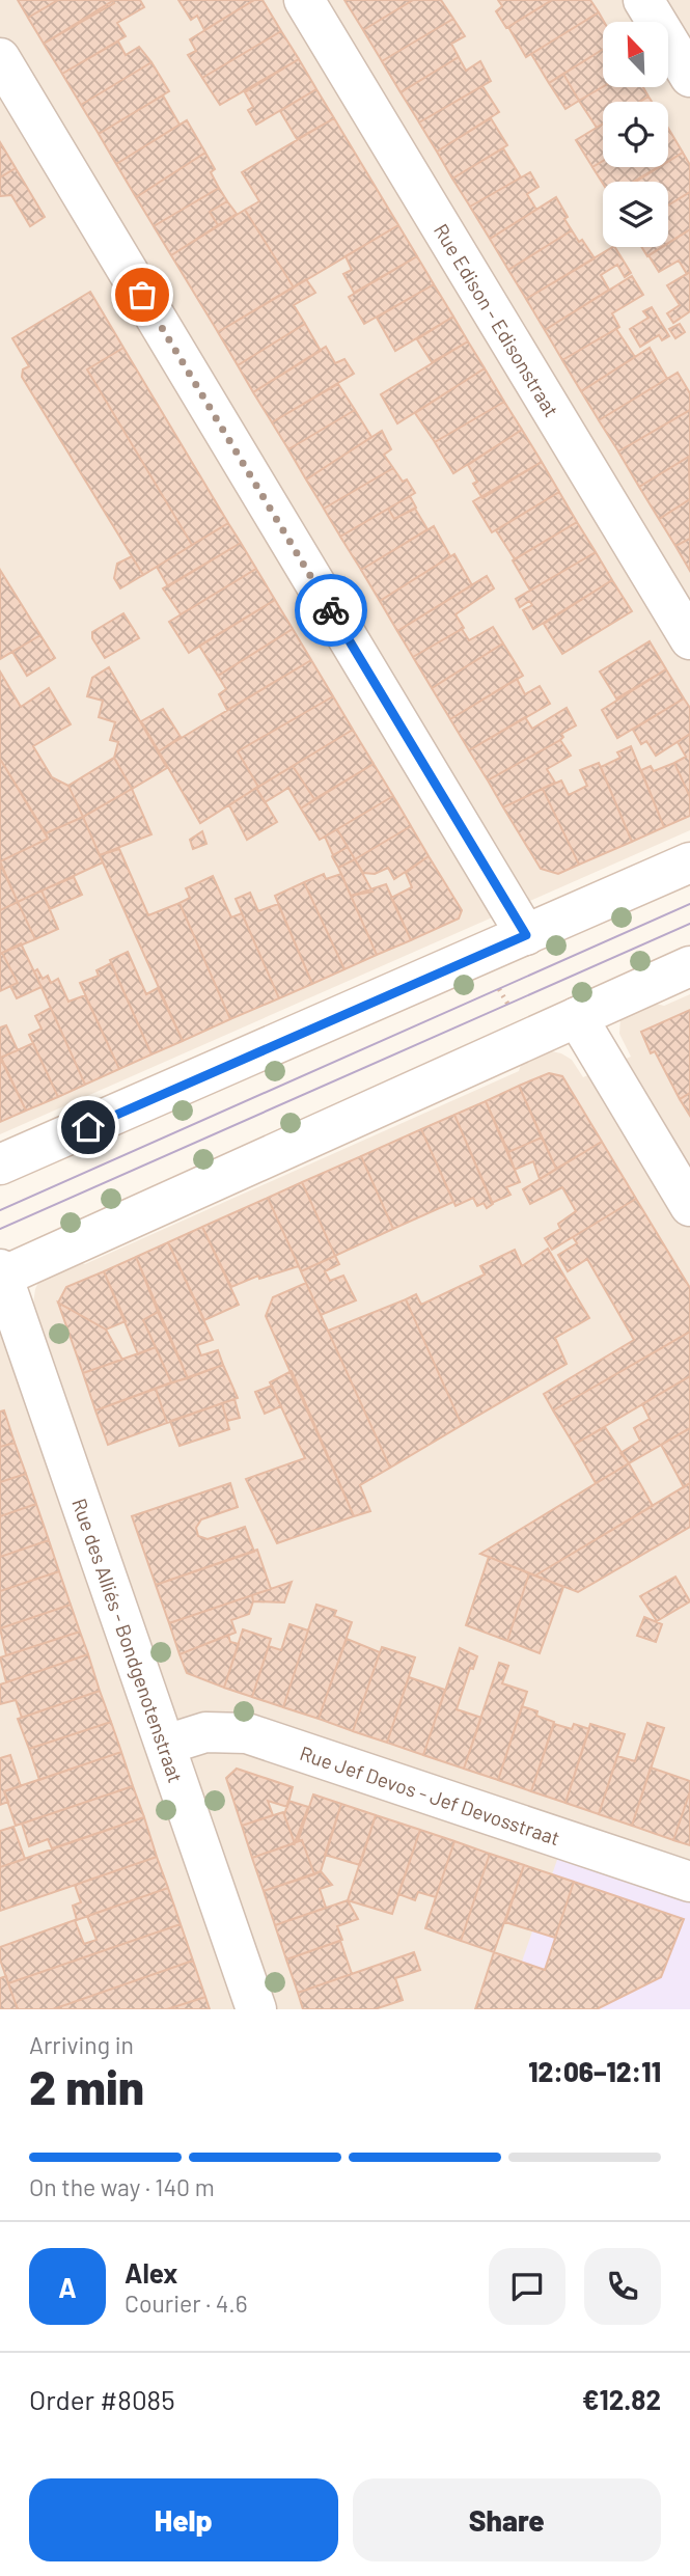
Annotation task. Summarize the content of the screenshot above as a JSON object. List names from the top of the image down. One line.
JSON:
{"streets":{"street":["Rue Edison - Edisonstraat","Rue des Alliés - Bondgenotenstraat","Rue Jef Devos - Jef Devosstraat"]},"crossings":[["Rue des Alliés - Bondgenotenstraat","Rue Jef Devos - Jef Devosstraat"]],"north":"top left","page":{"heading":["2 min","Arriving in","12:06–12:11"],"panel":["Alex","Courier · 4.6","Order #8085","€12.82"],"bar":"On the way · 140 m","round":"A","buttons":["Help","Share"]}}
